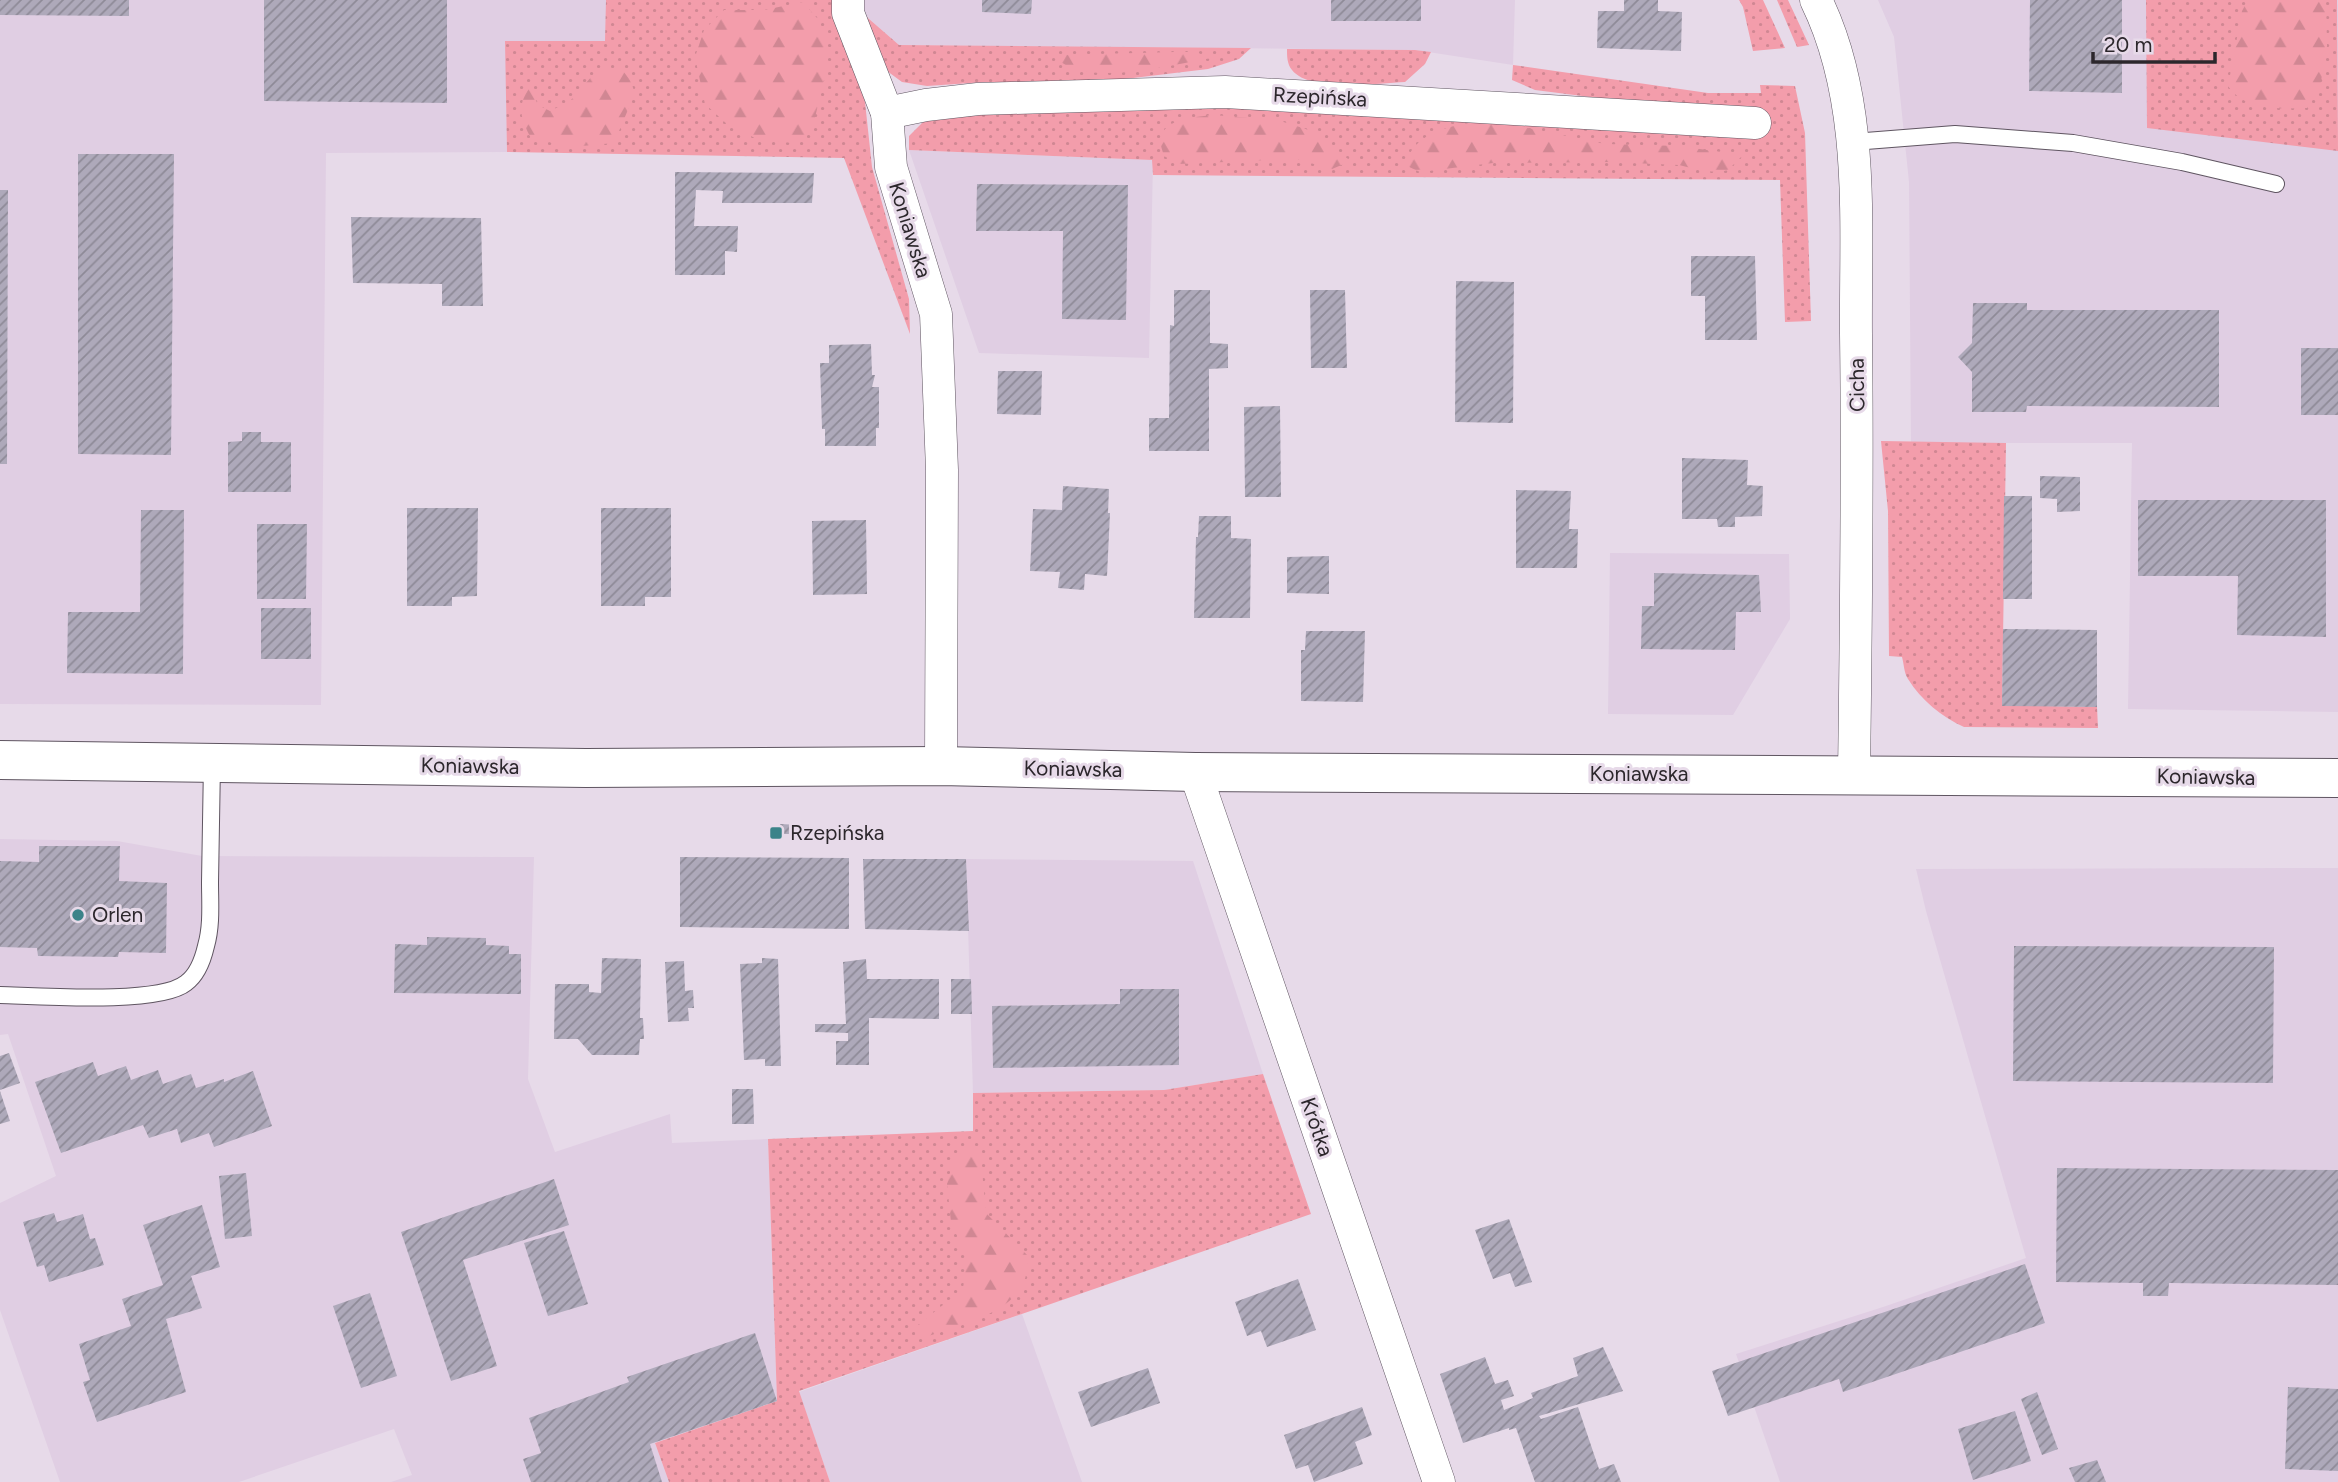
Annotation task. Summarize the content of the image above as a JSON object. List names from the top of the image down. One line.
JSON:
{"streets":{"main road":["Koniawska"],"street":["Rzepińska","Cicha","Krótka"]},"crossings":[["Rzepińska","Koniawska"],["Koniawska","Cicha"],["Koniawska","Krótka"]],"places":{"transit":["Rzepińska"],"other":["Orlen"]},"scale_bar":"20 m"}
